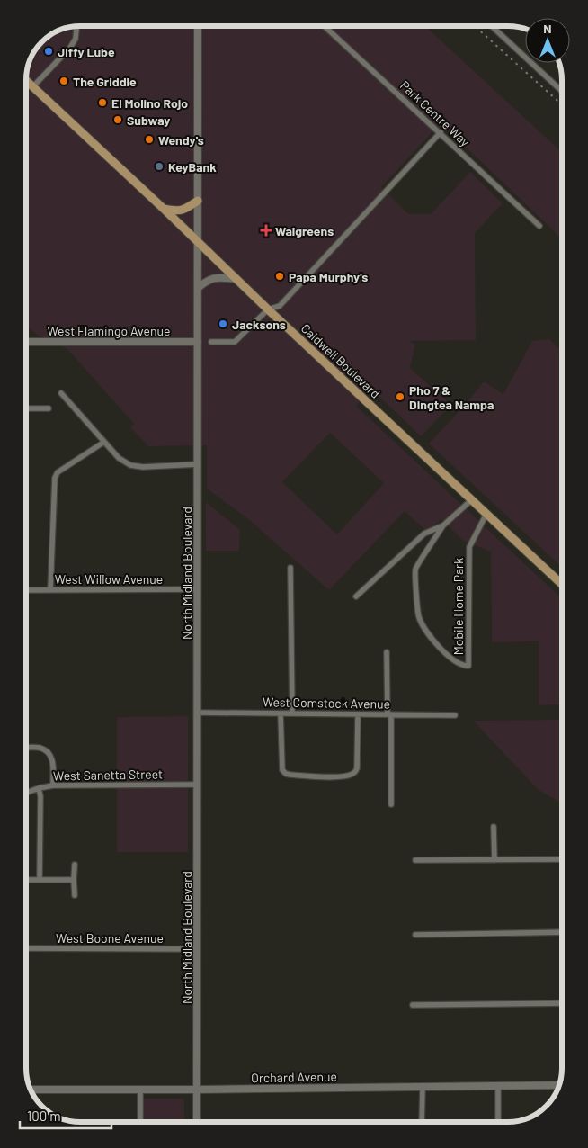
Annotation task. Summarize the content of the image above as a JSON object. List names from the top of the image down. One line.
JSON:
{"streets":{"main road":["Caldwell Boulevard"],"street":["Park Centre Way","West Flamingo Avenue","North Midland Boulevard","West Willow Avenue","Mobile Home Park","West Comstock Avenue","West Sanetta Street","West Boone Avenue","Orchard Avenue"]},"crossings":[["West Flamingo Avenue","North Midland Boulevard"],["Caldwell Boulevard","North Midland Boulevard"],["Caldwell Boulevard","Mobile Home Park"],["North Midland Boulevard","West Willow Avenue"],["North Midland Boulevard","West Comstock Avenue"],["North Midland Boulevard","West Sanetta Street"],["North Midland Boulevard","West Boone Avenue"],["North Midland Boulevard","Orchard Avenue"]],"places":{"other":["Jiffy Lube","The Griddle","El Molino Rojo","Subway","Wendy's","KeyBank","Papa Murphy's","Jacksons","Pho 7 & Dingtea Nampa"],"health":["Walgreens"]},"scale_bar":"100 m","north":"top"}
